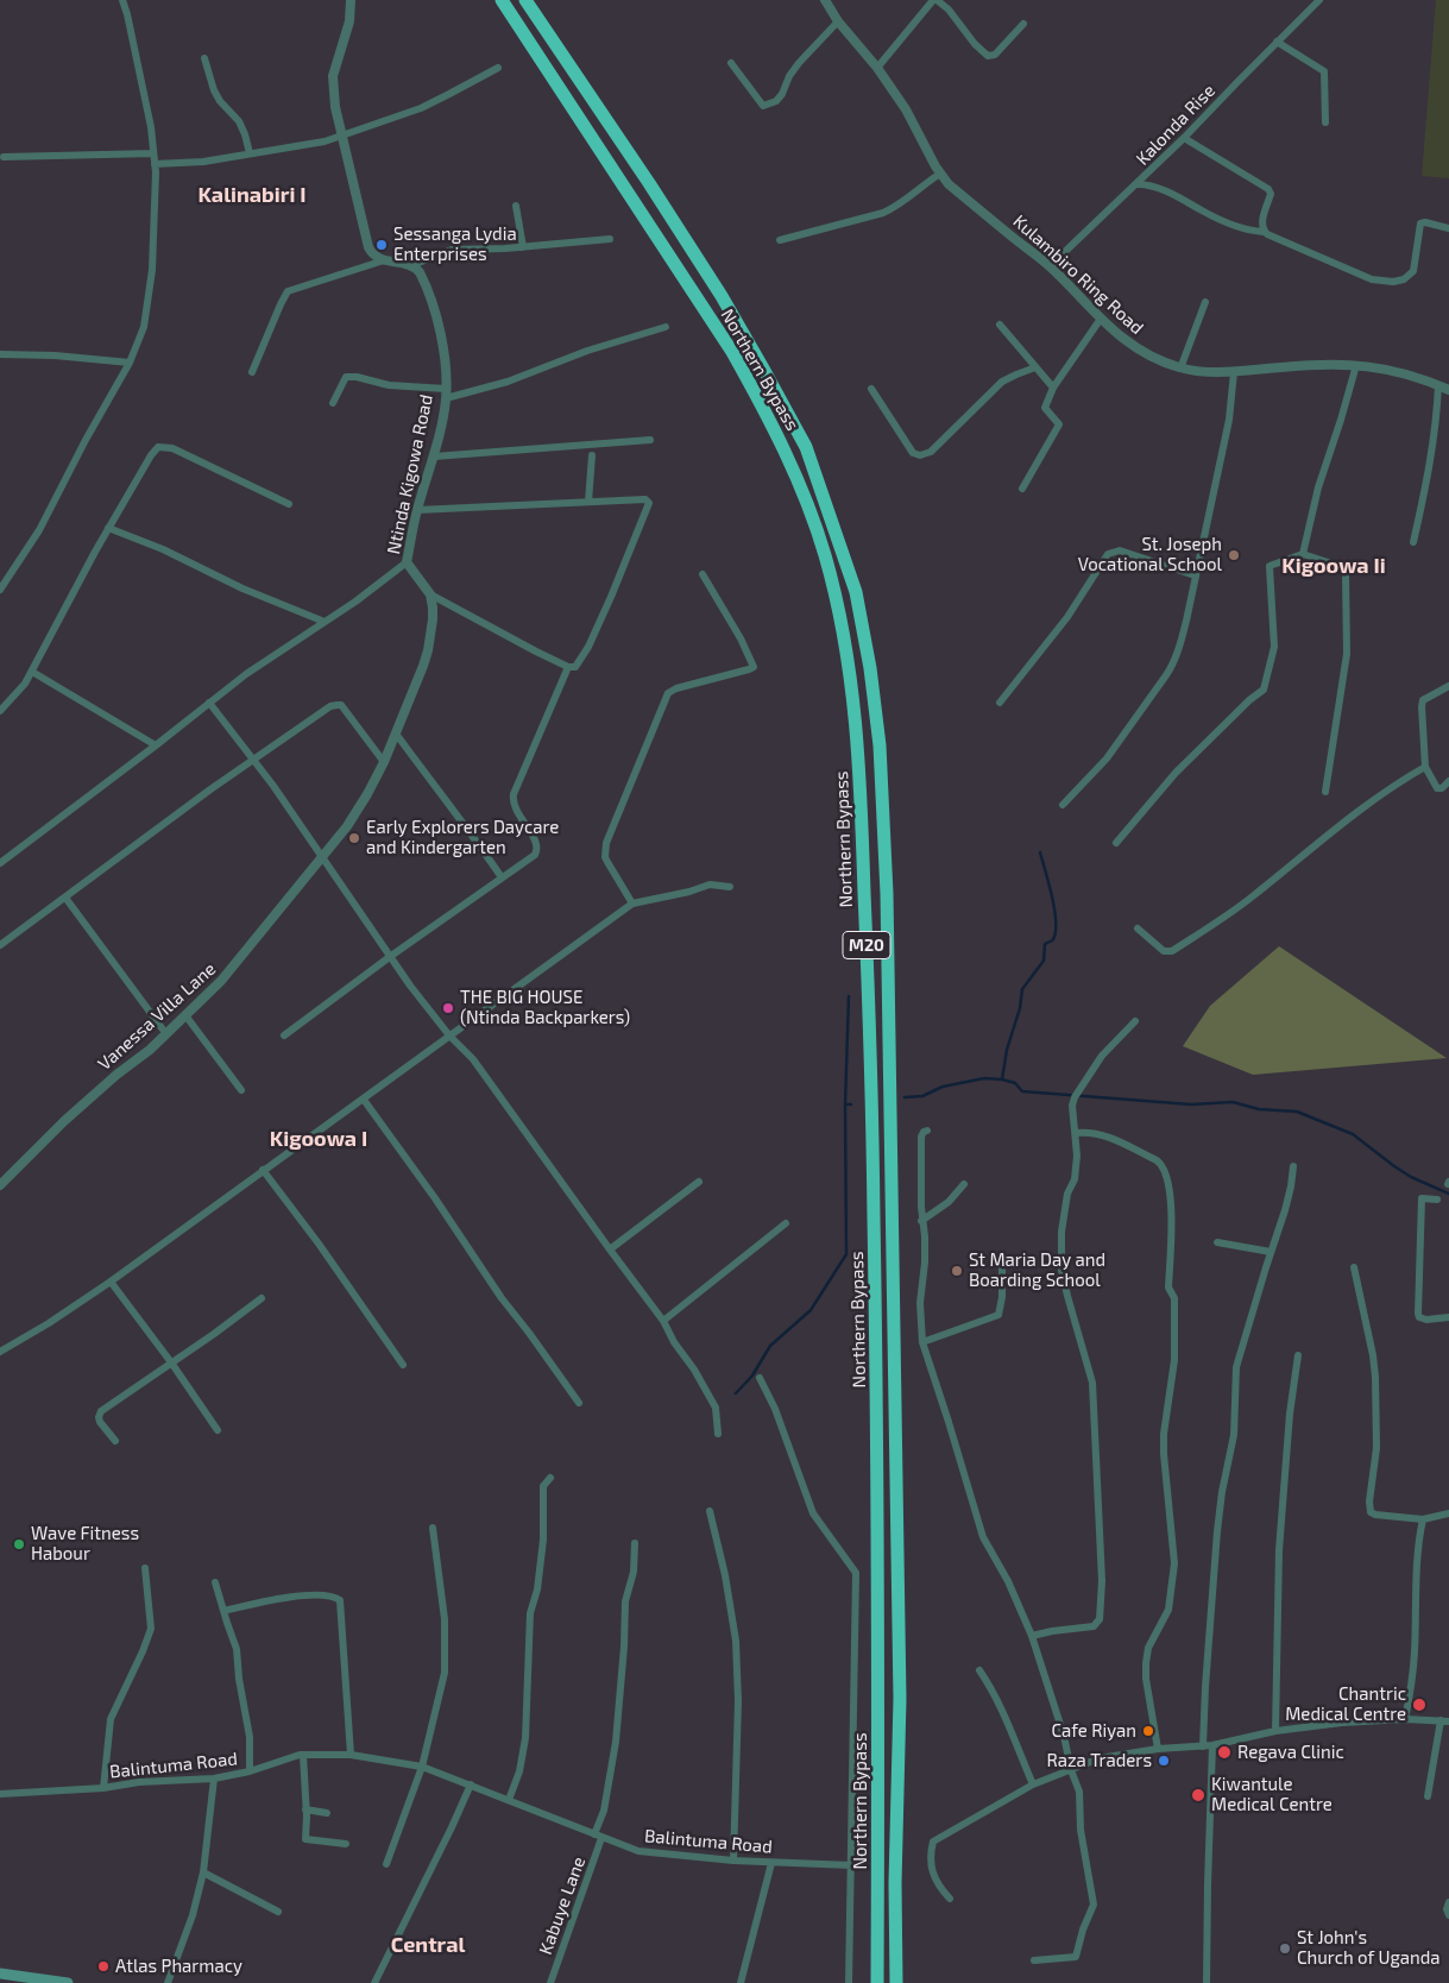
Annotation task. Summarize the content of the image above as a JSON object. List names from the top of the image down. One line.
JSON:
{"streets":{"highway":["Northern Bypass","M20"],"street":["Kalonda Rise","Kulambiro Ring Road","Ntinda Kigowa Road","Vanessa Villa Lane","Balintuma Road","Kabuye Lane"]},"crossings":[["Kalonda Rise","Kulambiro Ring Road"],["Balintuma Road","Kabuye Lane"]],"districts":["Kalinabiri I","Kigoowa Ii","Kigoowa I","Central"],"places":["Sessanga Lydia Enterprises","St. Joseph Vocational School","Early Explorers Daycare and Kindergarten","THE BIG HOUSE (Ntinda Backparkers)","St Maria Day and Boarding School","Wave Fitness Habour","Chantric Medical Centre","Cafe Riyan","Regava Clinic","Raza Traders","Kiwantule Medical Centre","St John's Church of Uganda","Atlas Pharmacy"]}
